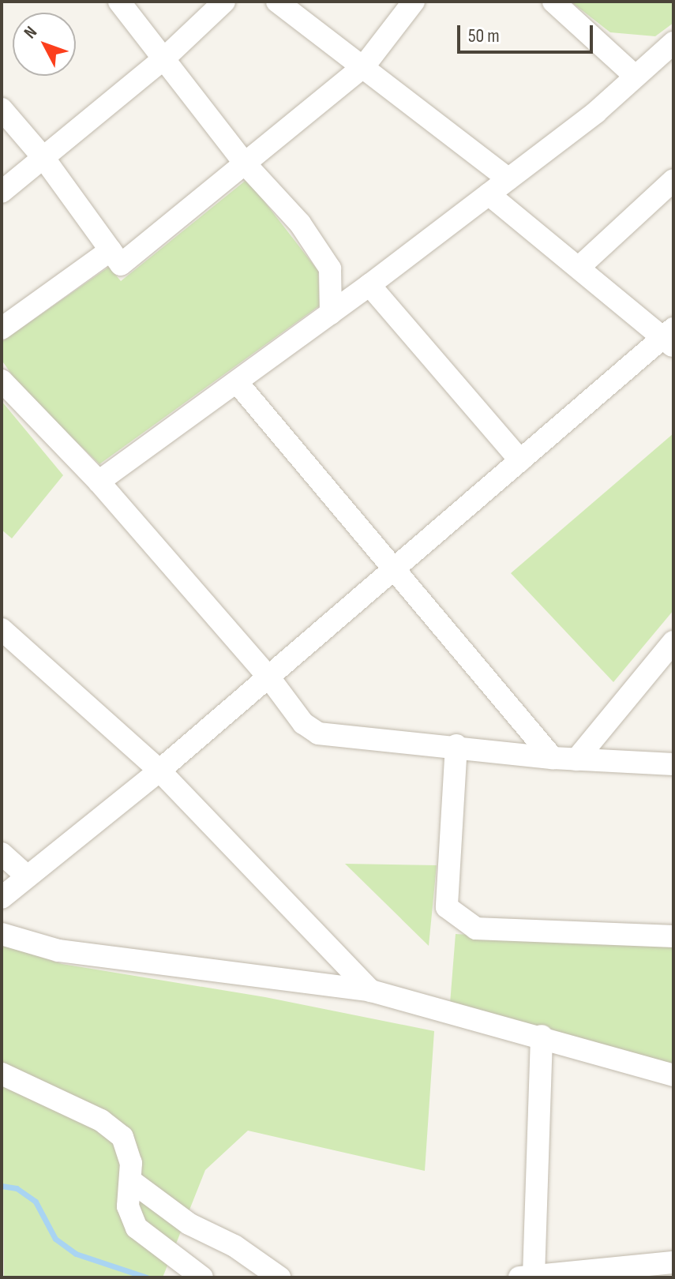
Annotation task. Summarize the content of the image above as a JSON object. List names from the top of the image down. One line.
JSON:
{"scale_bar":"50 m","north":"top left"}
